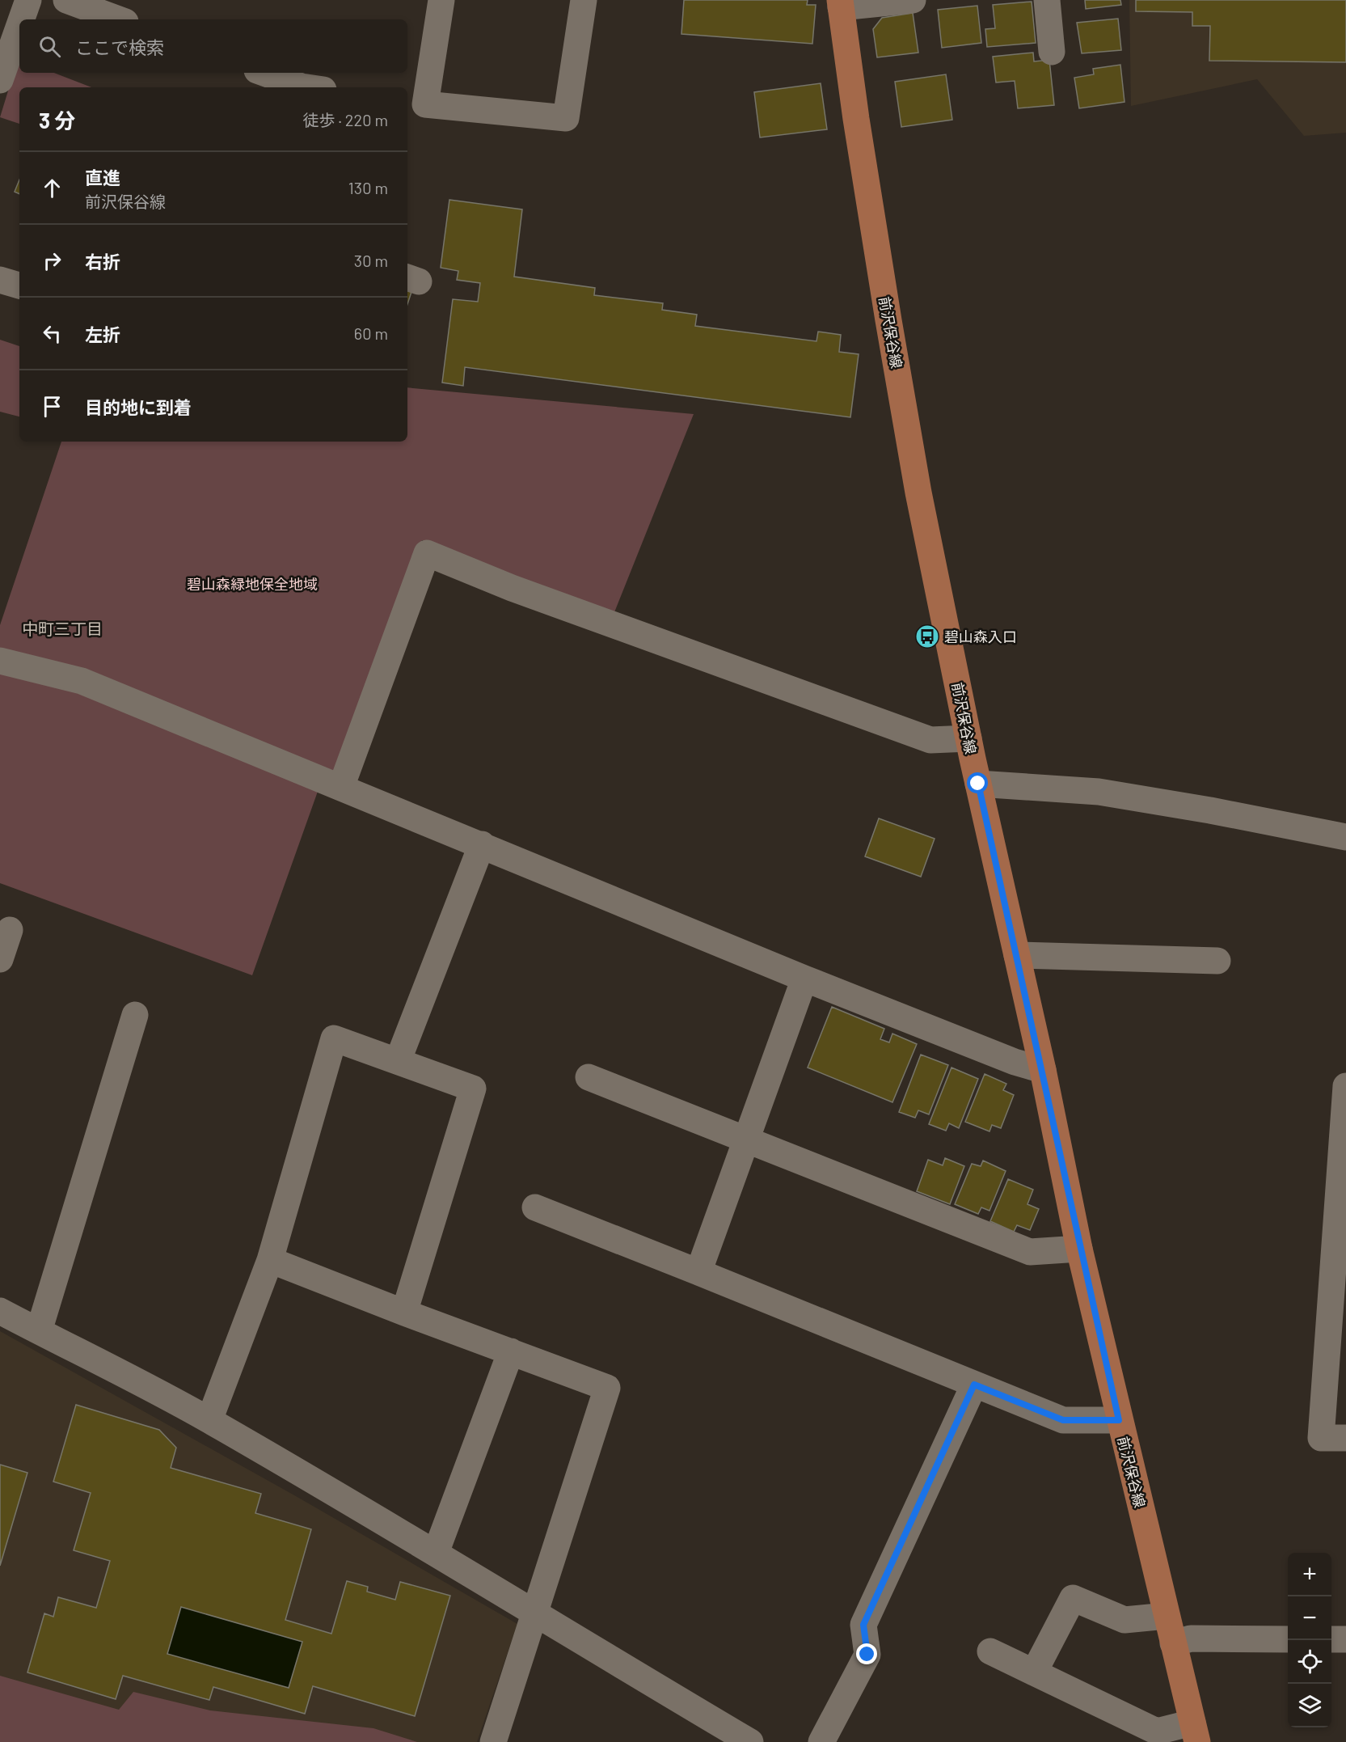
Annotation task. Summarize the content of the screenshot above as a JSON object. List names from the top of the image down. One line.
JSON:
{"streets":{"main road":["前沢保谷線"]},"districts":["中町三丁目"],"parks":["碧山森緑地保全地域"],"places":{"bus stop":["碧山森入口"]},"page":{"search":"ここで検索","heading":["3 分","徒歩 · 220 m"],"list":[["直進","前沢保谷線","130 m"],["右折","30 m"],["左折","60 m"],"目的地に到着"],"map_buttons":["+","−"]}}
